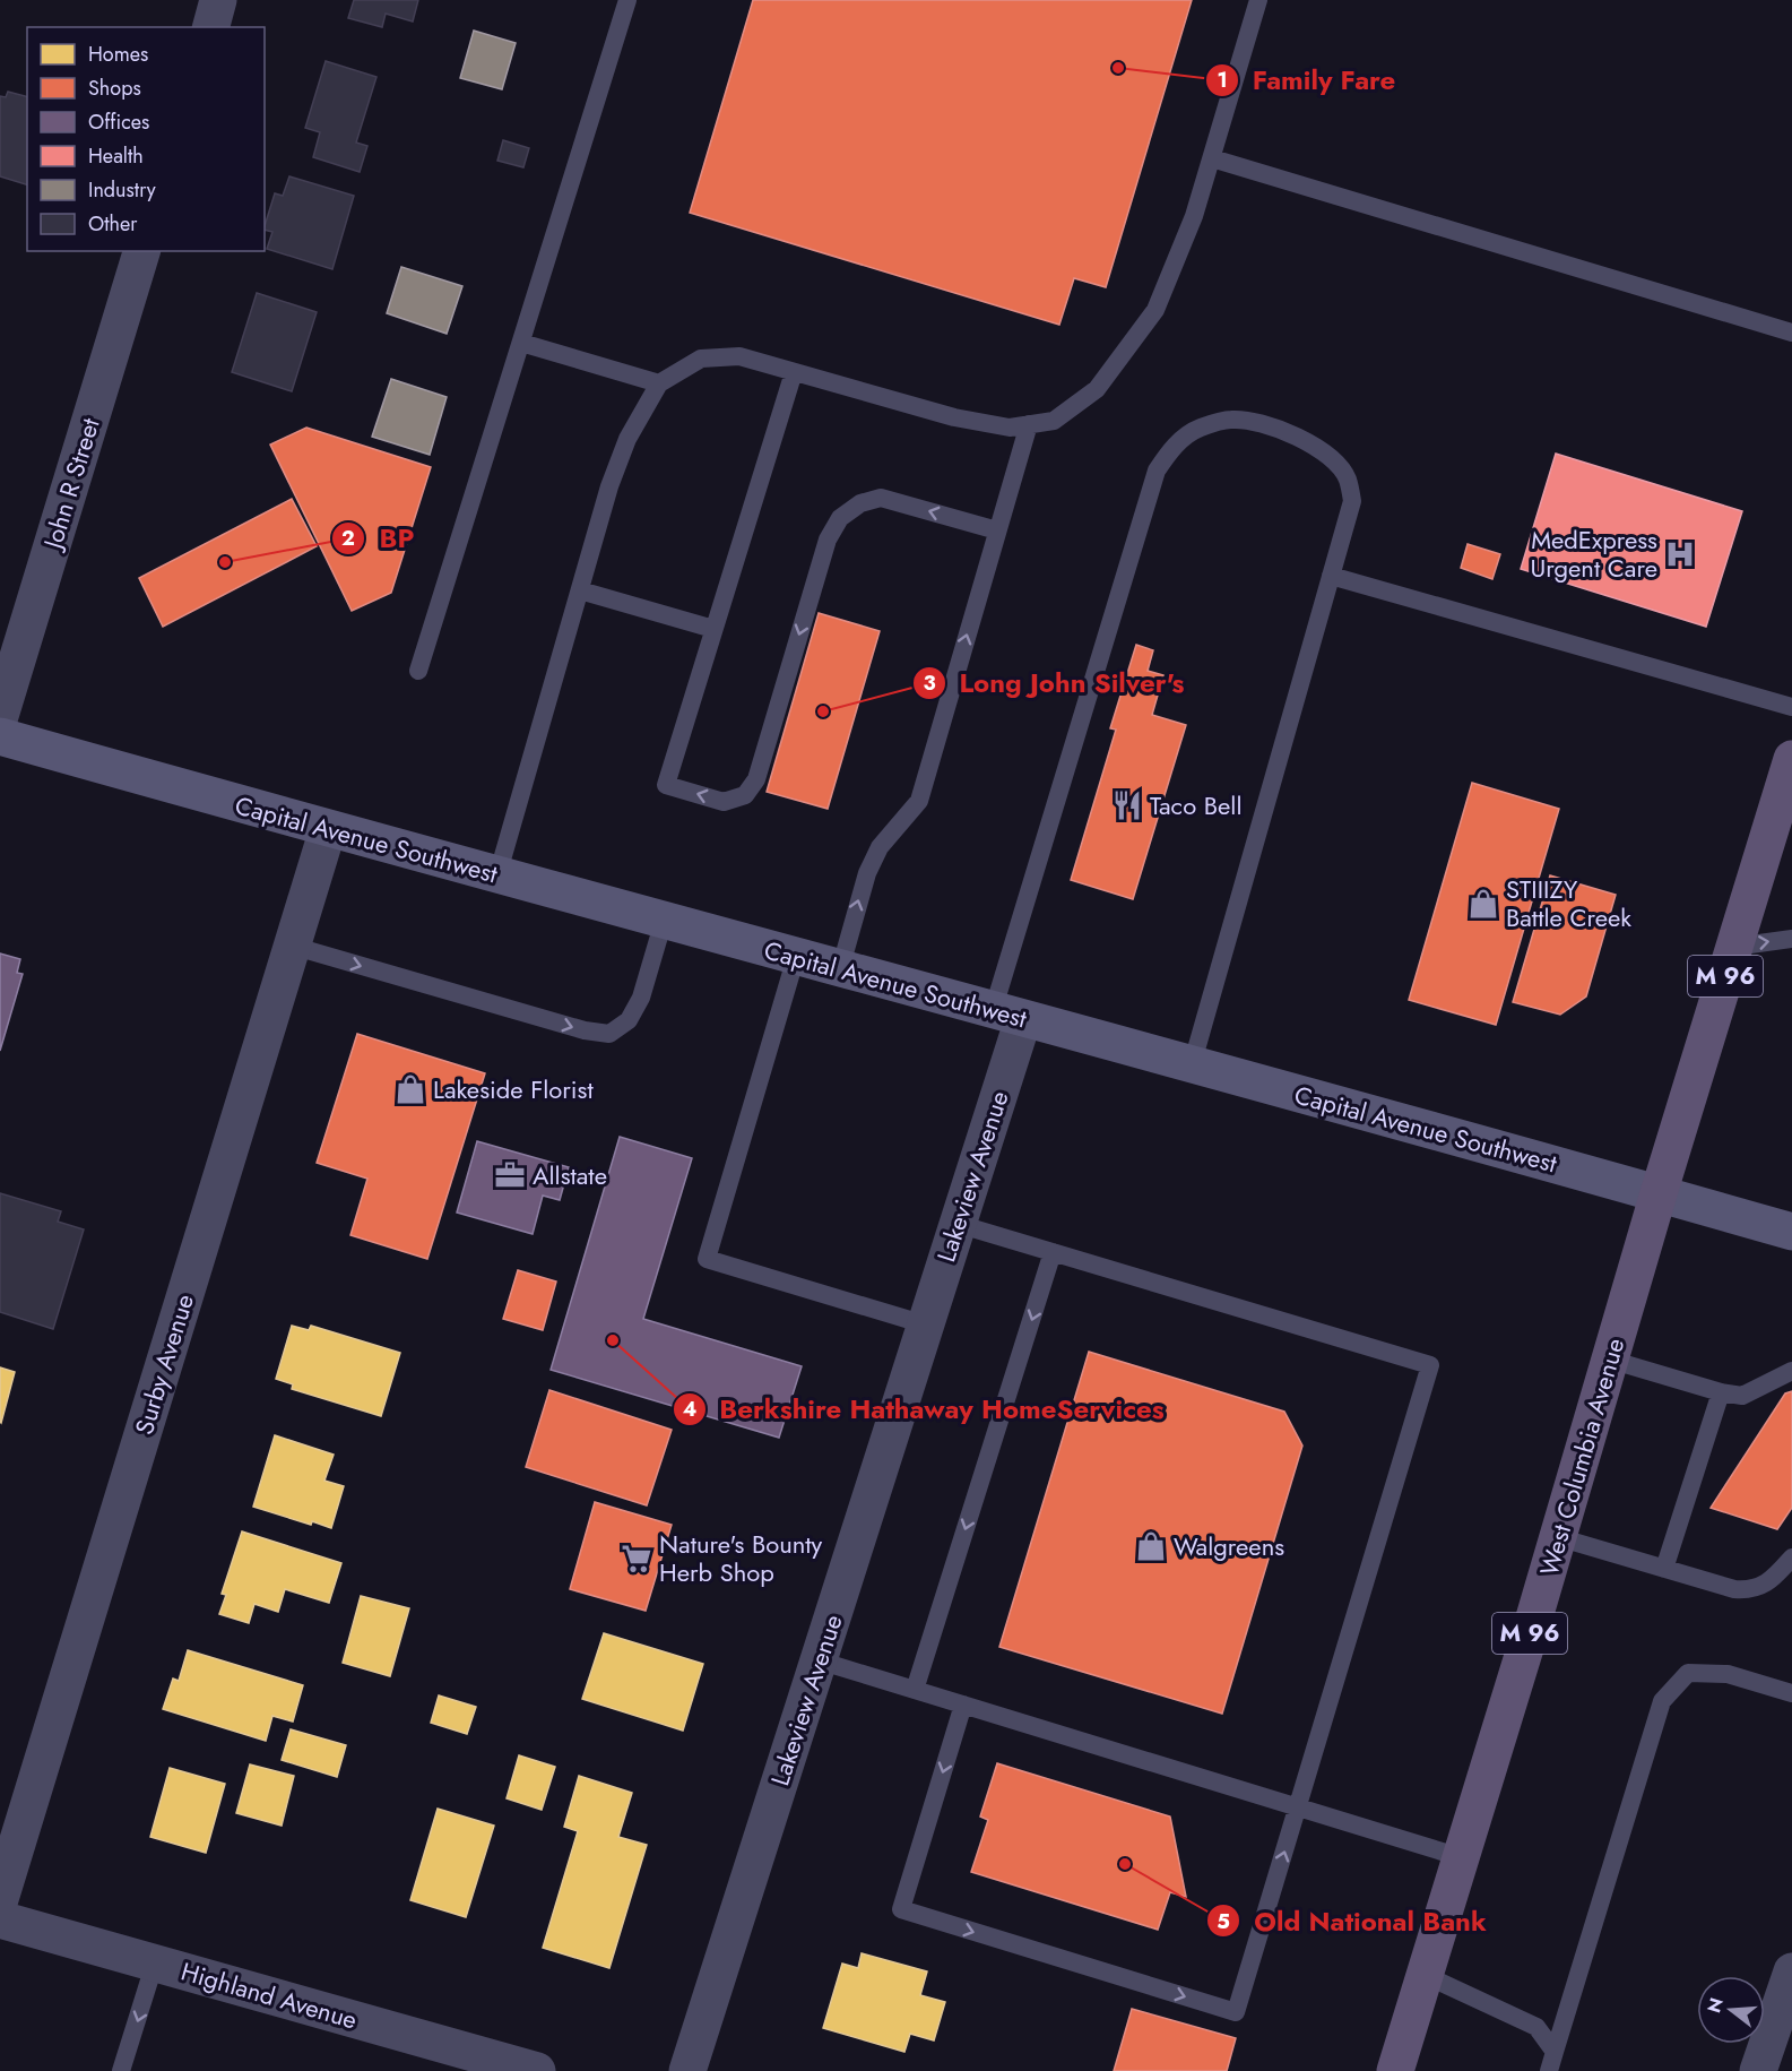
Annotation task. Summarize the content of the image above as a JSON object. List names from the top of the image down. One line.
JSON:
{"streets":{"main road":["Capital Avenue Southwest","M 96","West Columbia Avenue"],"street":["John R Street","Lakeview Avenue","Surby Avenue","Highland Avenue"]},"crossings":[["Capital Avenue Southwest","M 96"],["Capital Avenue Southwest","Lakeview Avenue"],["Capital Avenue Southwest","Surby Avenue"],["Capital Avenue Southwest","West Columbia Avenue"],["M 96","West Columbia Avenue"]],"places":{"other":["Family Fare","BP","Long John Silver's","Berkshire Hathaway HomeServices","Old National Bank"],"hospital":["MedExpress Urgent Care"],"restaurant":["Taco Bell"],"shop":["STIIIZY Battle Creek","Lakeside Florist","Walgreens"],"office":["Allstate"],"supermarket":["Nature's Bounty Herb Shop"]},"legend":["Homes","Shops","Offices","Health","Industry","Other"],"north":"left"}
